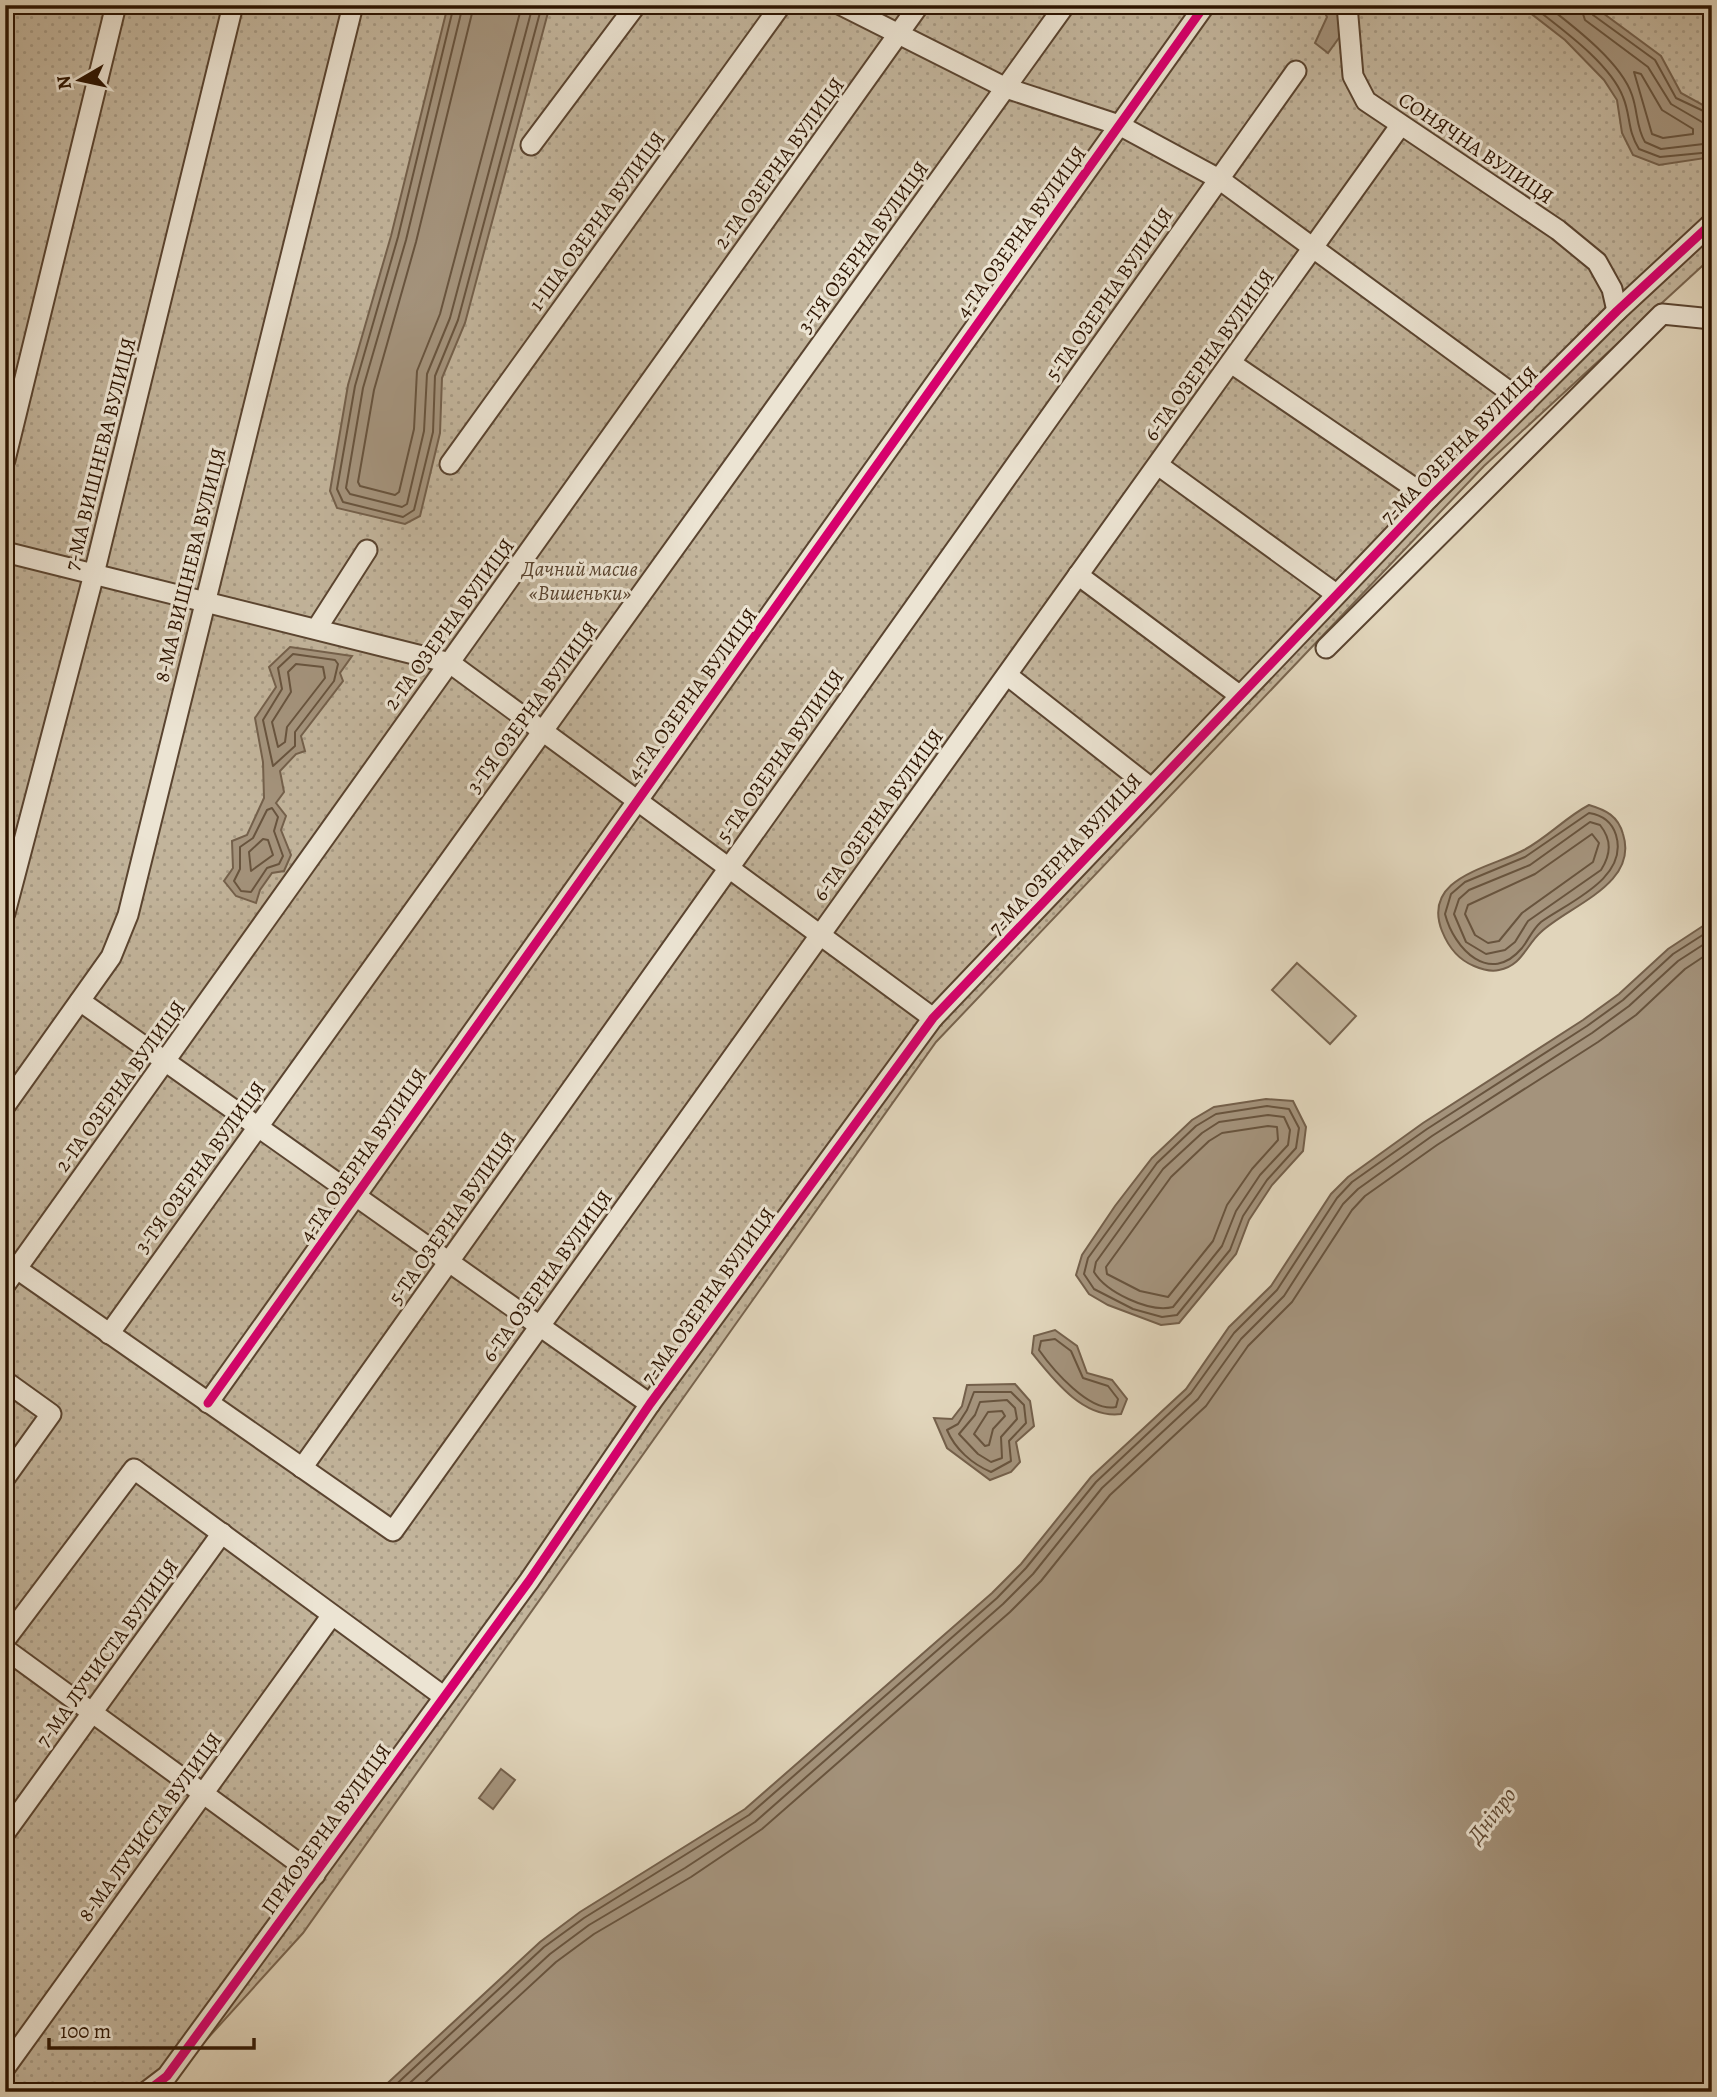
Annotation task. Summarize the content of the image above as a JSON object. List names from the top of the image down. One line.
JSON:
{"streets":{"street":["СОНЯЧНА ВУЛИЦЯ","2-ГА ОЗЕРНА ВУЛИЦЯ","1-ША ОЗЕРНА ВУЛИЦЯ","4-ТА ОЗЕРНА ВУЛИЦЯ","3-ТЯ ОЗЕРНА ВУЛИЦЯ","5-ТА ОЗЕРНА ВУЛИЦЯ","6-ТА ОЗЕРНА ВУЛИЦЯ","7-МА ОЗЕРНА ВУЛИЦЯ","7-МА ВИШНЕВА ВУЛИЦЯ","8-МА ВИШНЕВА ВУЛИЦЯ","7-МА ЛУЧИСТА ВУЛИЦЯ","8-МА ЛУЧИСТА ВУЛИЦЯ","ПРИОЗЕРНА ВУЛИЦЯ"]},"crossings":[["СОНЯЧНА ВУЛИЦЯ","6-ТА ОЗЕРНА ВУЛИЦЯ"],["СОНЯЧНА ВУЛИЦЯ","7-МА ОЗЕРНА ВУЛИЦЯ"],["5-ТА ОЗЕРНА ВУЛИЦЯ","6-ТА ОЗЕРНА ВУЛИЦЯ"],["7-МА ОЗЕРНА ВУЛИЦЯ","ПРИОЗЕРНА ВУЛИЦЯ"]],"water":["Дніпро"],"parks":["Дачний масив «Вишеньки»"],"scale_bar":"100 m","north":"left"}
